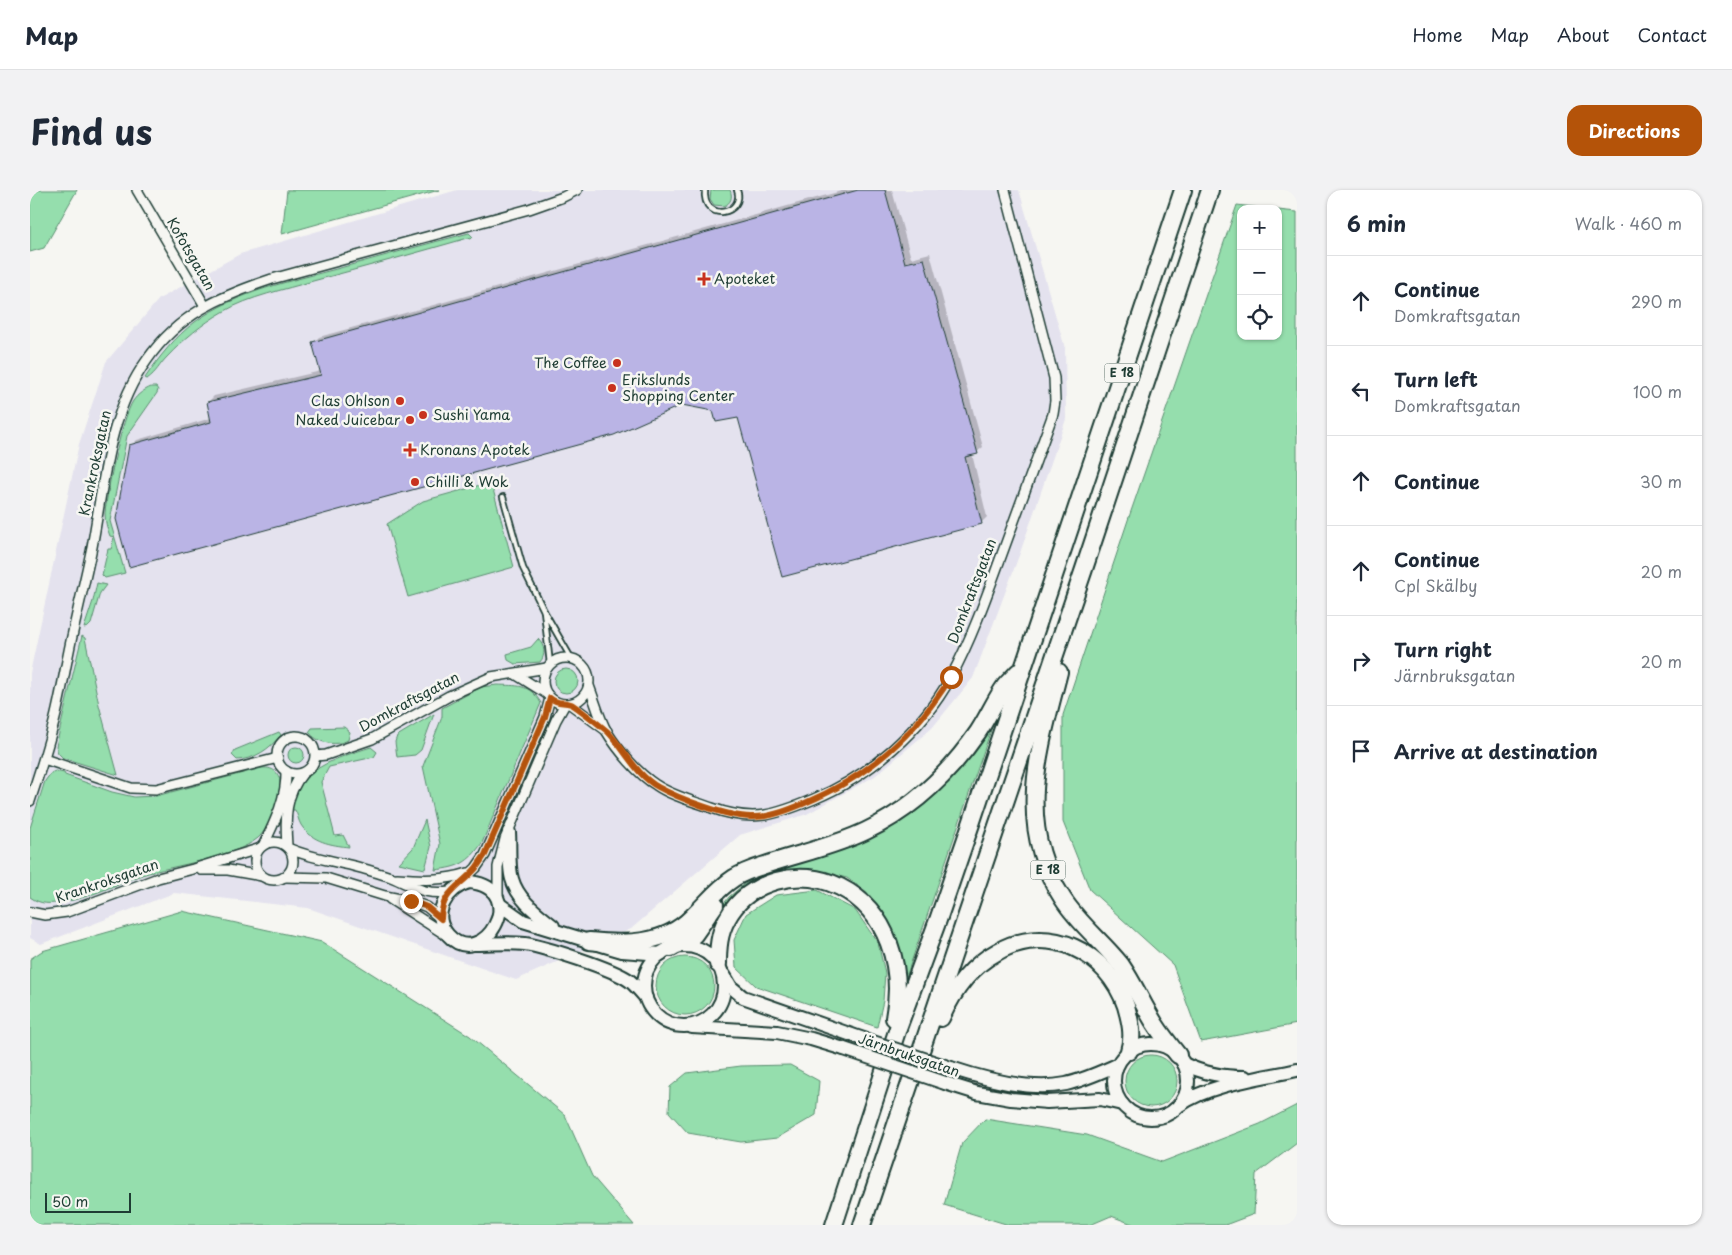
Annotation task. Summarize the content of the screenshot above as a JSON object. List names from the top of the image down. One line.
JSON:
{"streets":{"highway":["E 18"],"street":["Kofotsgatan","Krankroksgatan","Domkraftsgatan","Järnbruksgatan"]},"crossings":[["Kofotsgatan","Krankroksgatan"],["E 18","Järnbruksgatan"]],"places":{"health":["Apoteket","Kronans Apotek"],"other":["The Coffee","Erikslunds Shopping Center","Clas Ohlson","Sushi Yama","Naked Juicebar","Chilli & Wok"]},"scale_bar":"50 m","page":{"header":"Map","nav":["Home","Map","About","Contact"],"title":"Find us","buttons":"Directions","heading":["6 min","Walk · 460 m"],"map_buttons":["+","−"],"list":[["Continue","Domkraftsgatan","290 m"],["Turn left","Domkraftsgatan","100 m"],["Continue","30 m"],["Continue","Cpl Skälby","20 m"],["Turn right","Järnbruksgatan","20 m"],"Arrive at destination"],"scale":"50 m"}}
